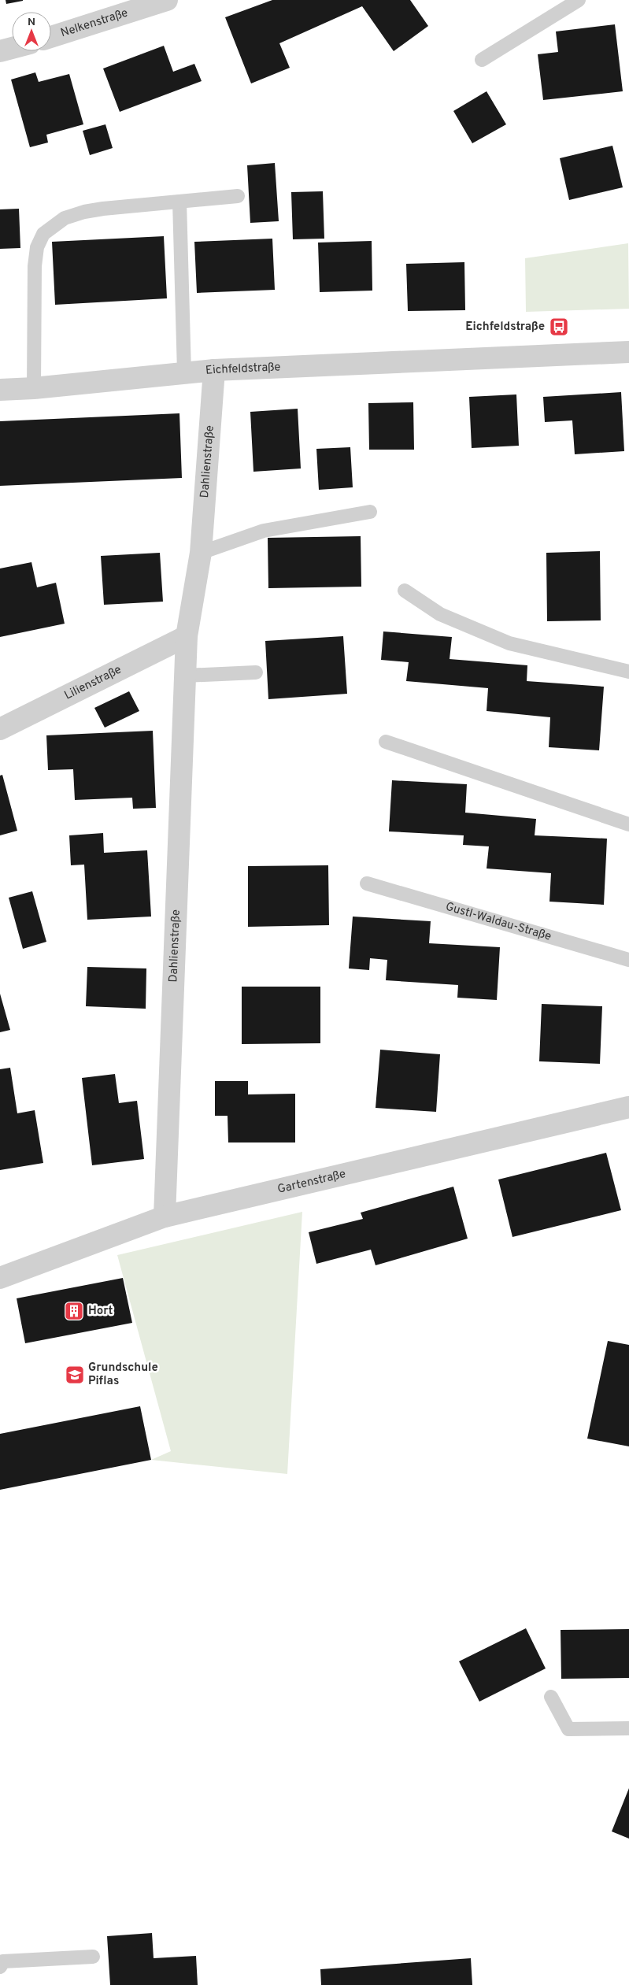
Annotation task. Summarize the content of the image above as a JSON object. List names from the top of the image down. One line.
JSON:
{"streets":{"street":["Nelkenstraße","Eichfeldstraße","Dahlienstraße","Lilienstraße","Gartenstraße"],"lane":["Gustl-Waldau-Straße"]},"crossings":[["Eichfeldstraße","Dahlienstraße"],["Dahlienstraße","Lilienstraße"],["Dahlienstraße","Gartenstraße"]],"places":{"bus stop":["Eichfeldstraße"],"building":["Hort"],"school or university":["Grundschule Piflas"]},"north":"top"}
